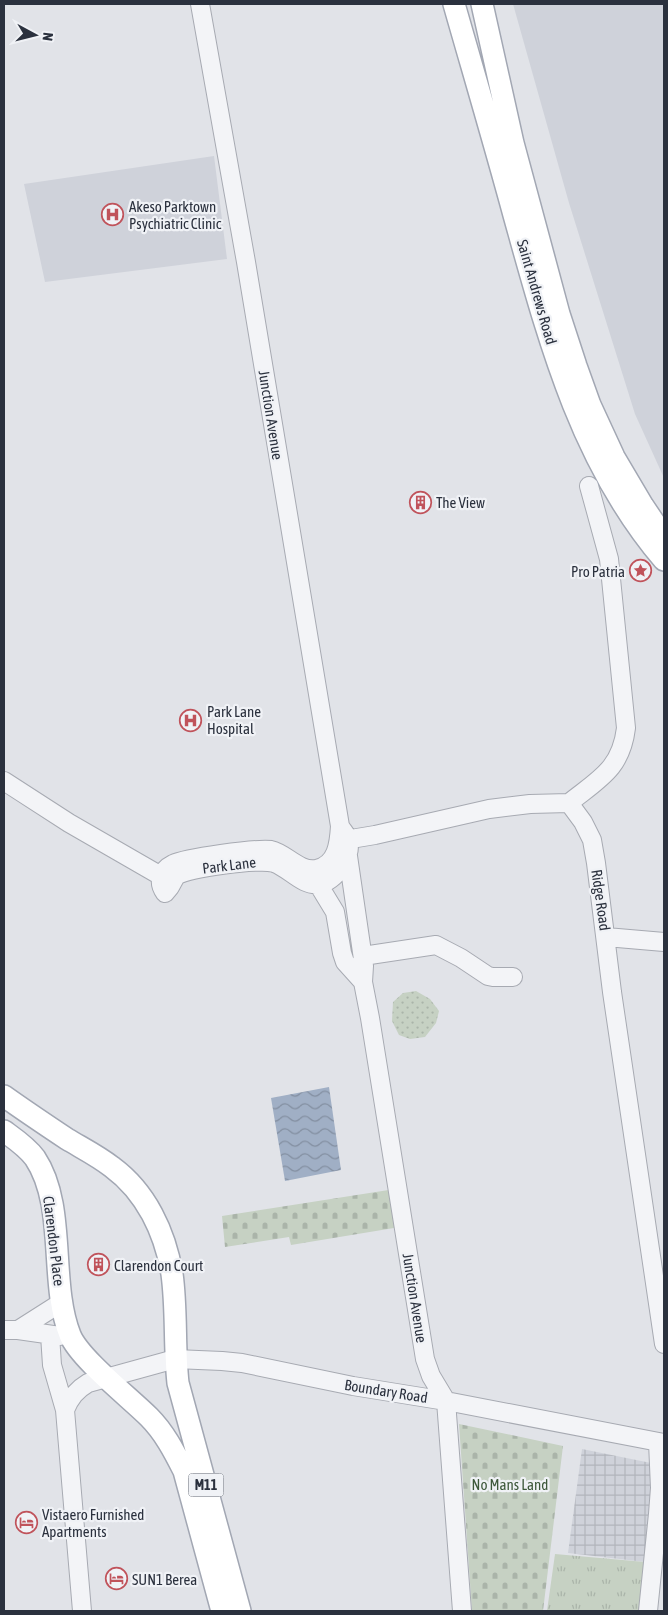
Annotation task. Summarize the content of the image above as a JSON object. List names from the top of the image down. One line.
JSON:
{"streets":{"main road":["Saint Andrews Road","Clarendon Place","M11"],"street":["Junction Avenue","Park Lane","Ridge Road","Boundary Road"]},"crossings":[["Junction Avenue","Park Lane"],["Junction Avenue","Boundary Road"],["Clarendon Place","M11"],["Boundary Road","M11"]],"parks":["No Mans Land"],"places":{"hospital":["Akeso Parktown Psychiatric Clinic","Park Lane Hospital"],"building":["The View","Clarendon Court"],"place":["Pro Patria"],"hotel":["Vistaero Furnished Apartments","SUN1 Berea"]},"north":"right"}
